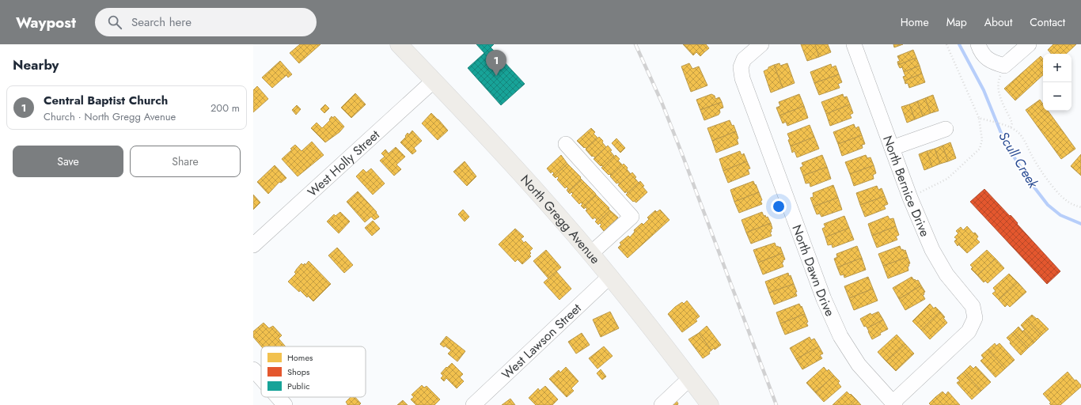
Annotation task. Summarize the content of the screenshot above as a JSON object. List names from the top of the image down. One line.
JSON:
{"streets":{"main road":["North Gregg Avenue"],"street":["West Holly Street","North Bernice Drive","North Dawn Drive","West Lawson Street"]},"crossings":[["West Holly Street","North Gregg Avenue"],["North Bernice Drive","North Dawn Drive"],["North Gregg Avenue","West Lawson Street"]],"water":["Scull Creek"],"legend":["Homes","Shops","Public"],"page":{"header":"Waypost","search":"Search here","nav":["Home","Map","About","Contact"],"heading":"Nearby","pins":"1","map_buttons":["+","−"],"list":[{"mark":"1","name":"Central Baptist Church","note":"Church · North Gregg Avenue","value":"200 m"}],"buttons":["Save","Share"]}}
